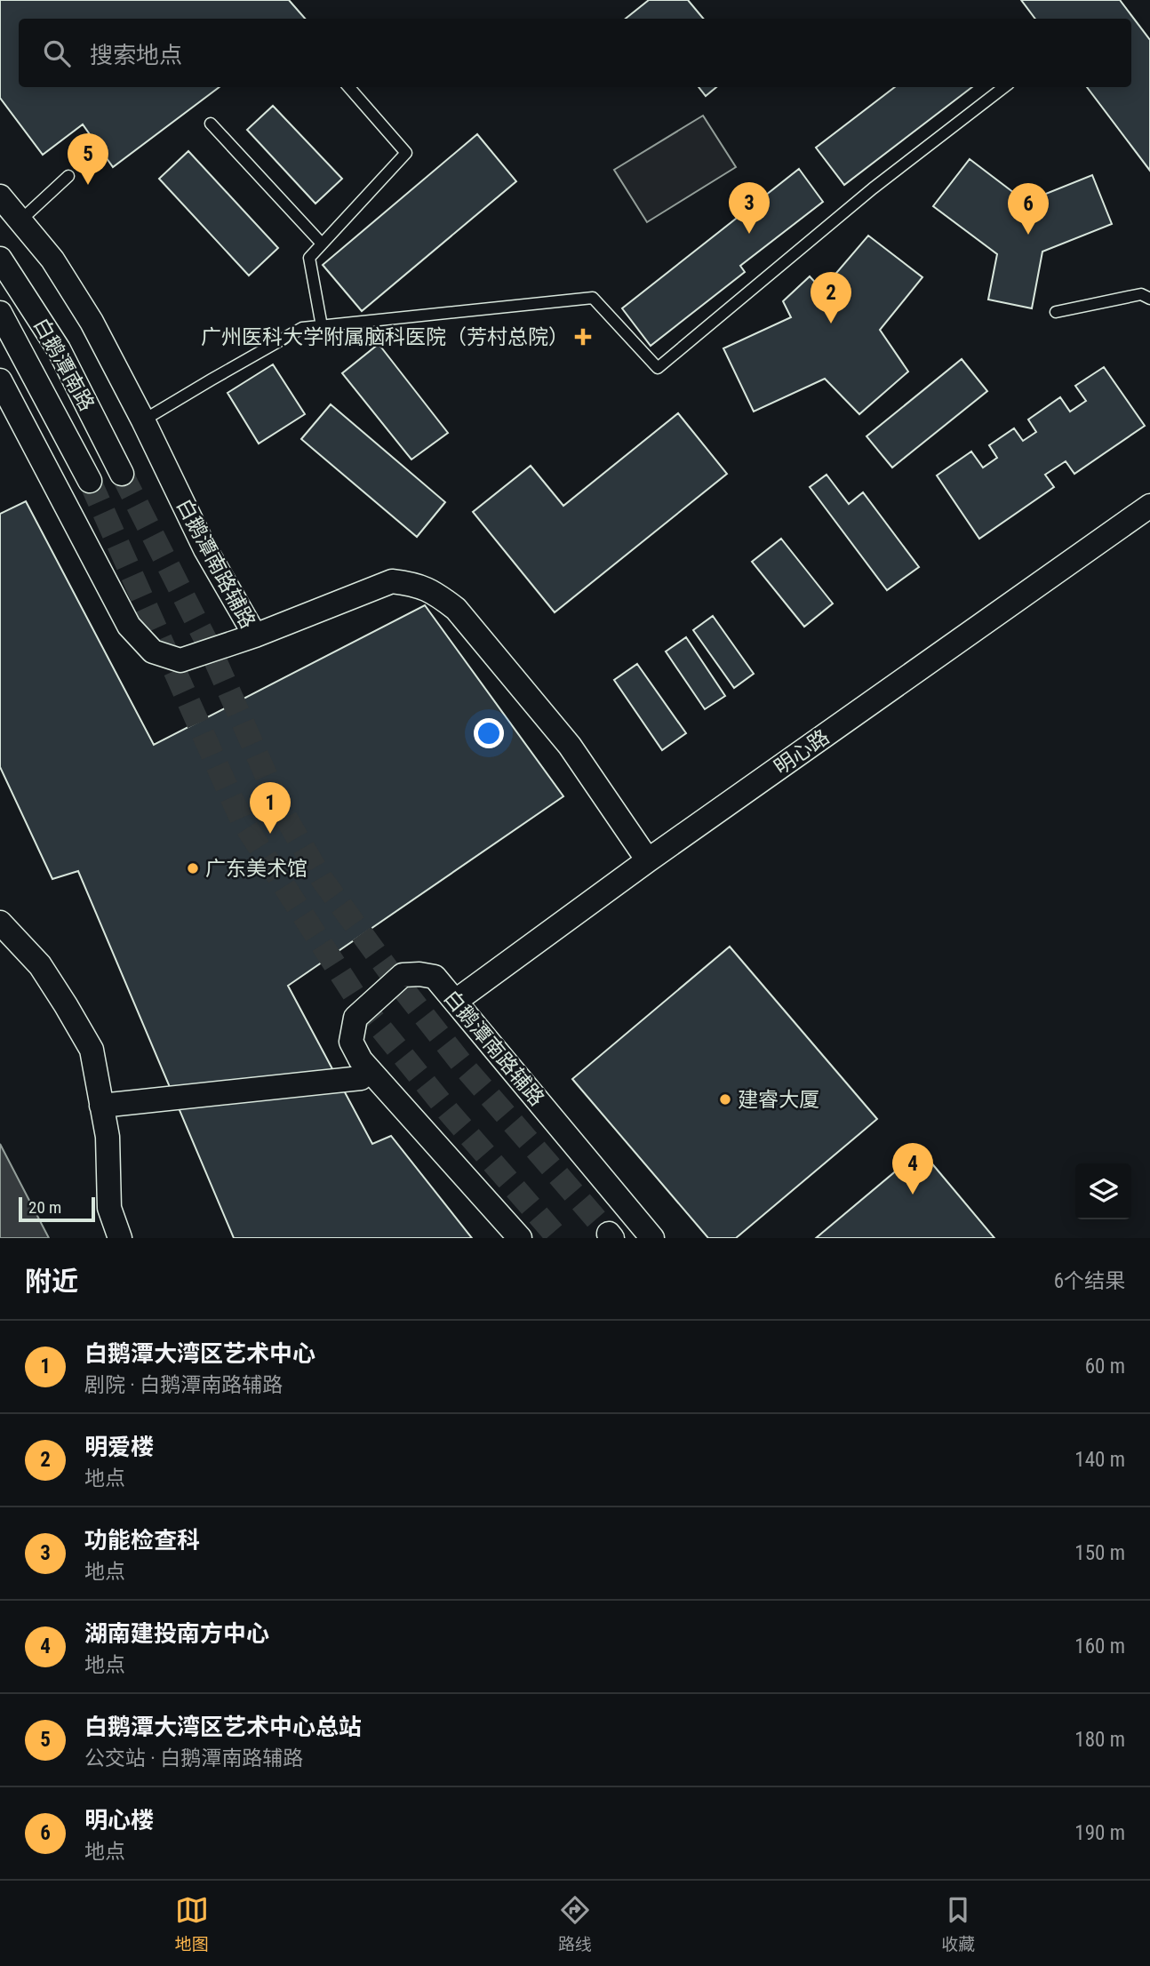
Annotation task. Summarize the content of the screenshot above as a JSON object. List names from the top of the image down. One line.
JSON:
{"streets":{"street":["白鹅潭南路","白鹅潭南路辅路","明心路"]},"crossings":[["白鹅潭南路辅路","明心路"]],"places":{"health":["广州医科大学附属脑科医院（芳村总院）"],"other":["广东美术馆","建睿大厦"]},"scale_bar":"20 m","page":{"search":"搜索地点","pins":["5","3","6","2","1","4"],"scale":"20 m","heading":["附近","6个结果"],"list":[{"mark":"1","name":"白鹅潭大湾区艺术中心","note":"剧院 · 白鹅潭南路辅路","value":"60 m"},{"mark":"2","name":"明爱楼","note":"地点","value":"140 m"},{"mark":"3","name":"功能检查科","note":"地点","value":"150 m"},{"mark":"4","name":"湖南建投南方中心","note":"地点","value":"160 m"},{"mark":"5","name":"白鹅潭大湾区艺术中心总站","note":"公交站 · 白鹅潭南路辅路","value":"180 m"},{"mark":"6","name":"明心楼","note":"地点","value":"190 m"}],"nav":["地图","路线","收藏"]}}
